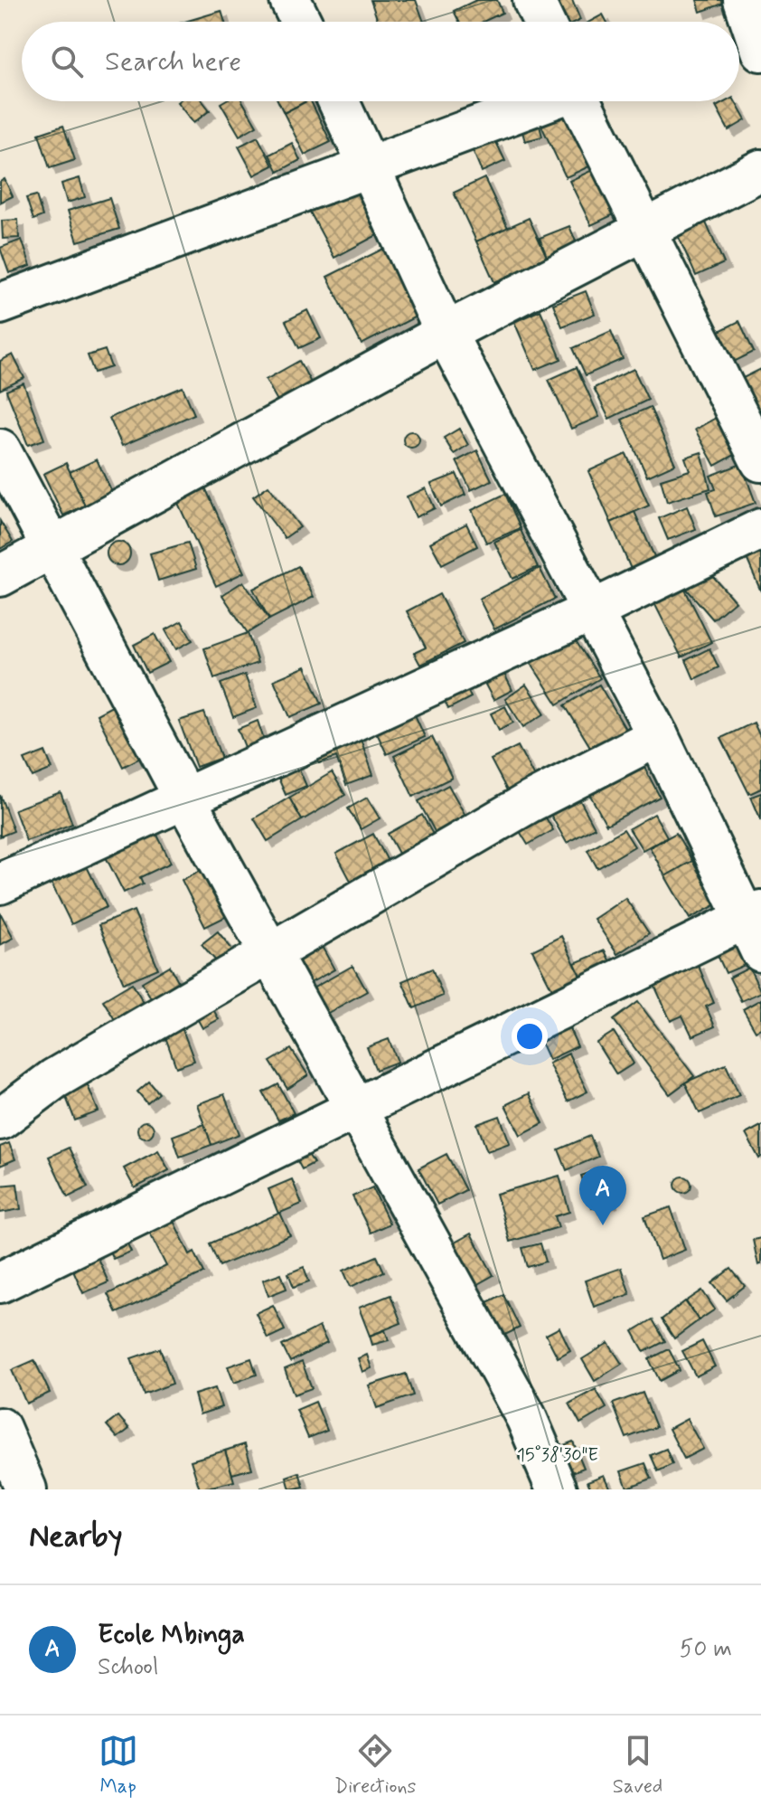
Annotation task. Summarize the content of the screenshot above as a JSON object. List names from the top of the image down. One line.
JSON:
{"page":{"search":"Search here","pins":"A","heading":"Nearby","list":[{"mark":"A","name":"Ecole Mbinga","note":"School","value":"50 m"}],"nav":["Map","Directions","Saved"]},"coordinates":["15°38'30\"E"]}
